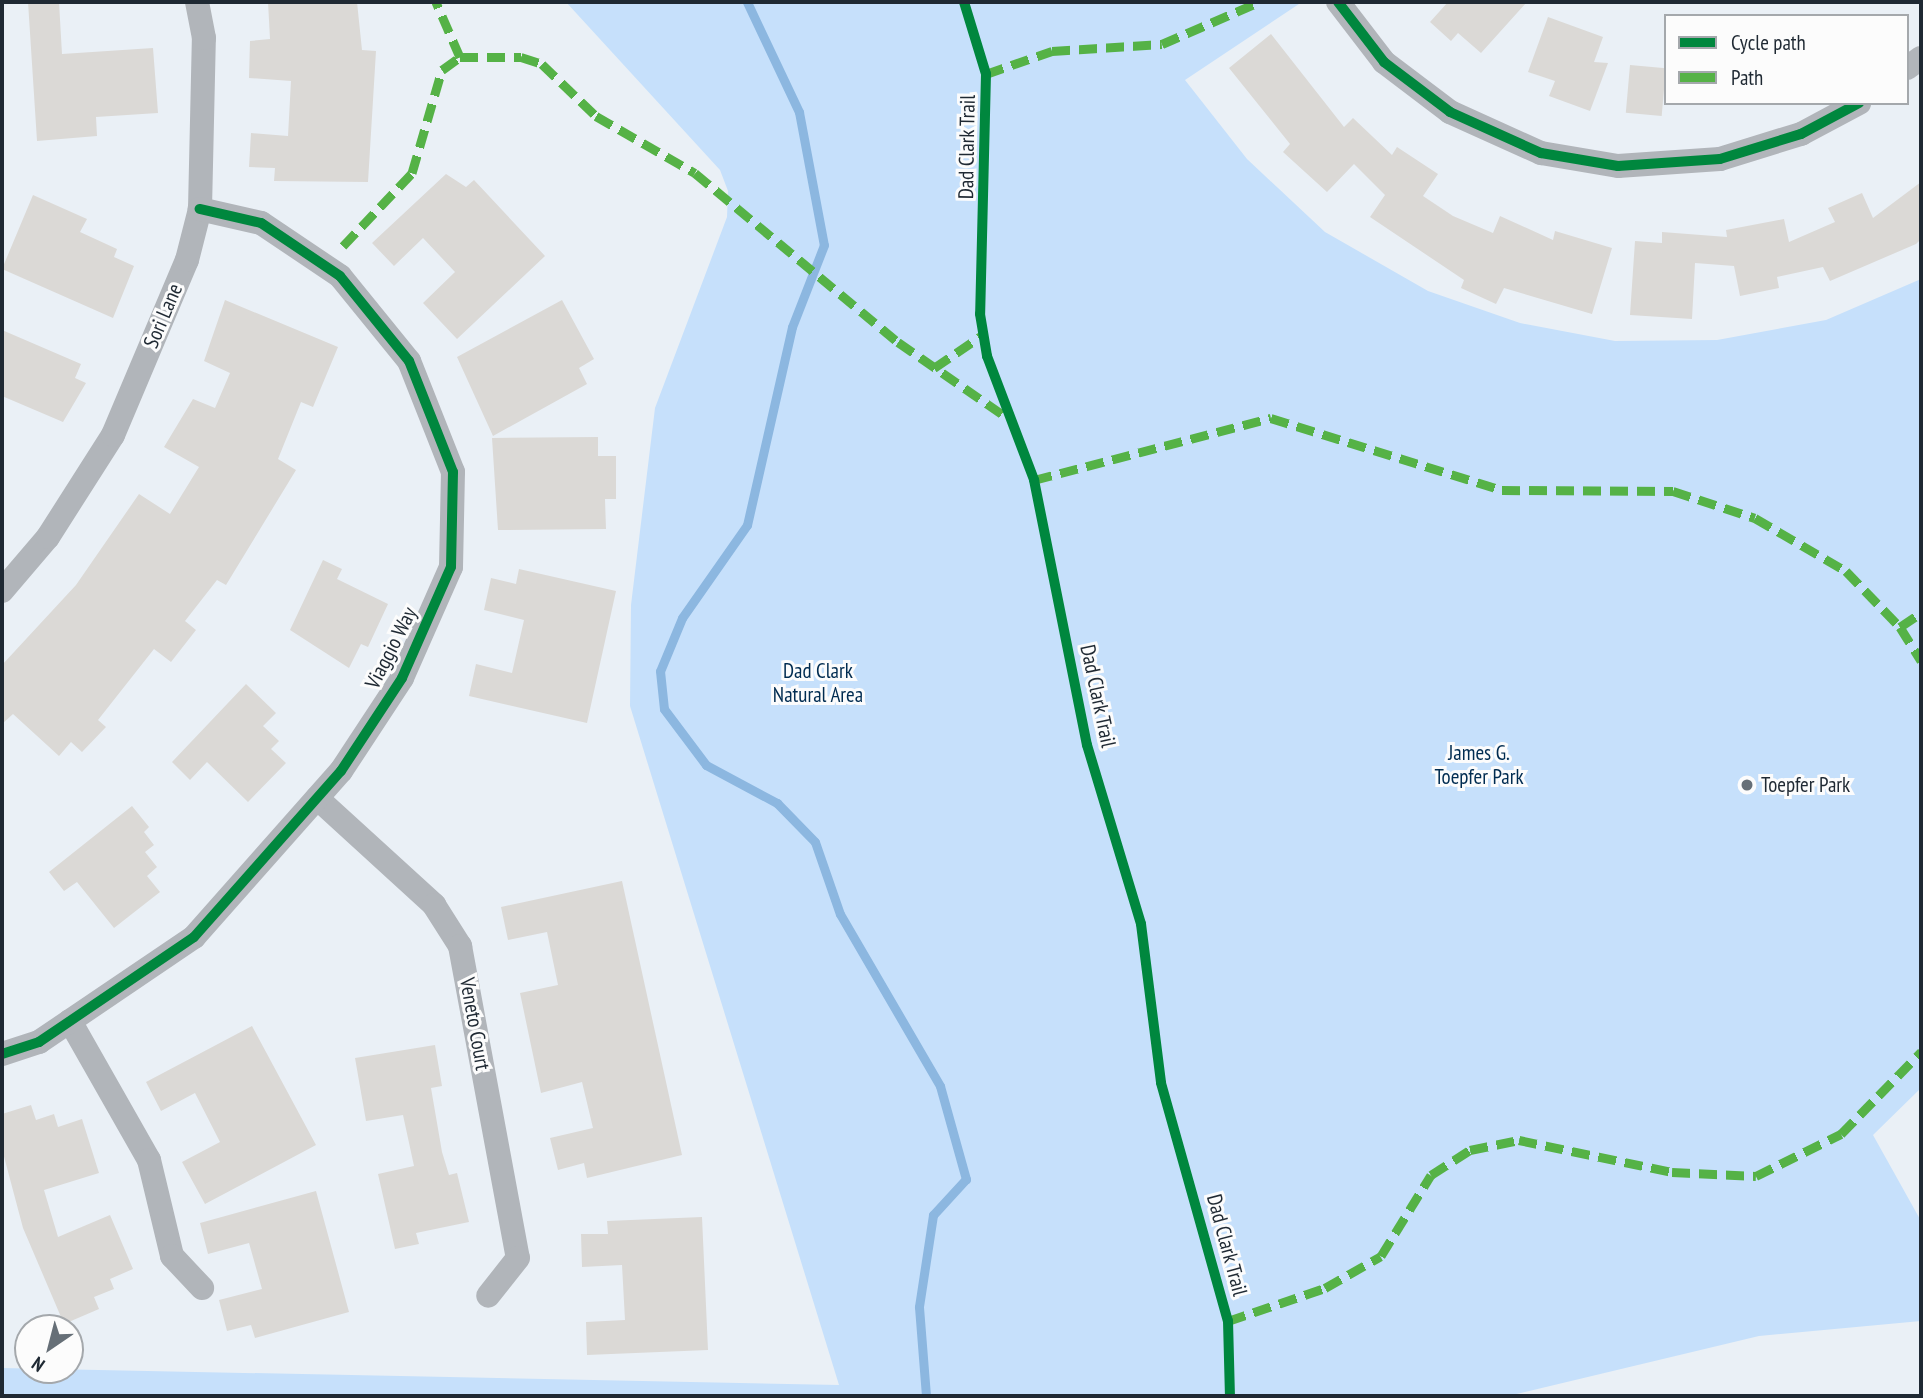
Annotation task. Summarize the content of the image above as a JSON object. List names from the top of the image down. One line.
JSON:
{"streets":{"street":["Sori Lane","Viaggio Way","Veneto Court"],"cycle path":["Dad Clark Trail"]},"crossings":[["Sori Lane","Viaggio Way"],["Viaggio Way","Veneto Court"]],"parks":["Dad Clark Natural Area","James G. Toepfer Park"],"places":["Toepfer Park"],"legend":["Cycle path","Path"],"north":"bottom left"}
